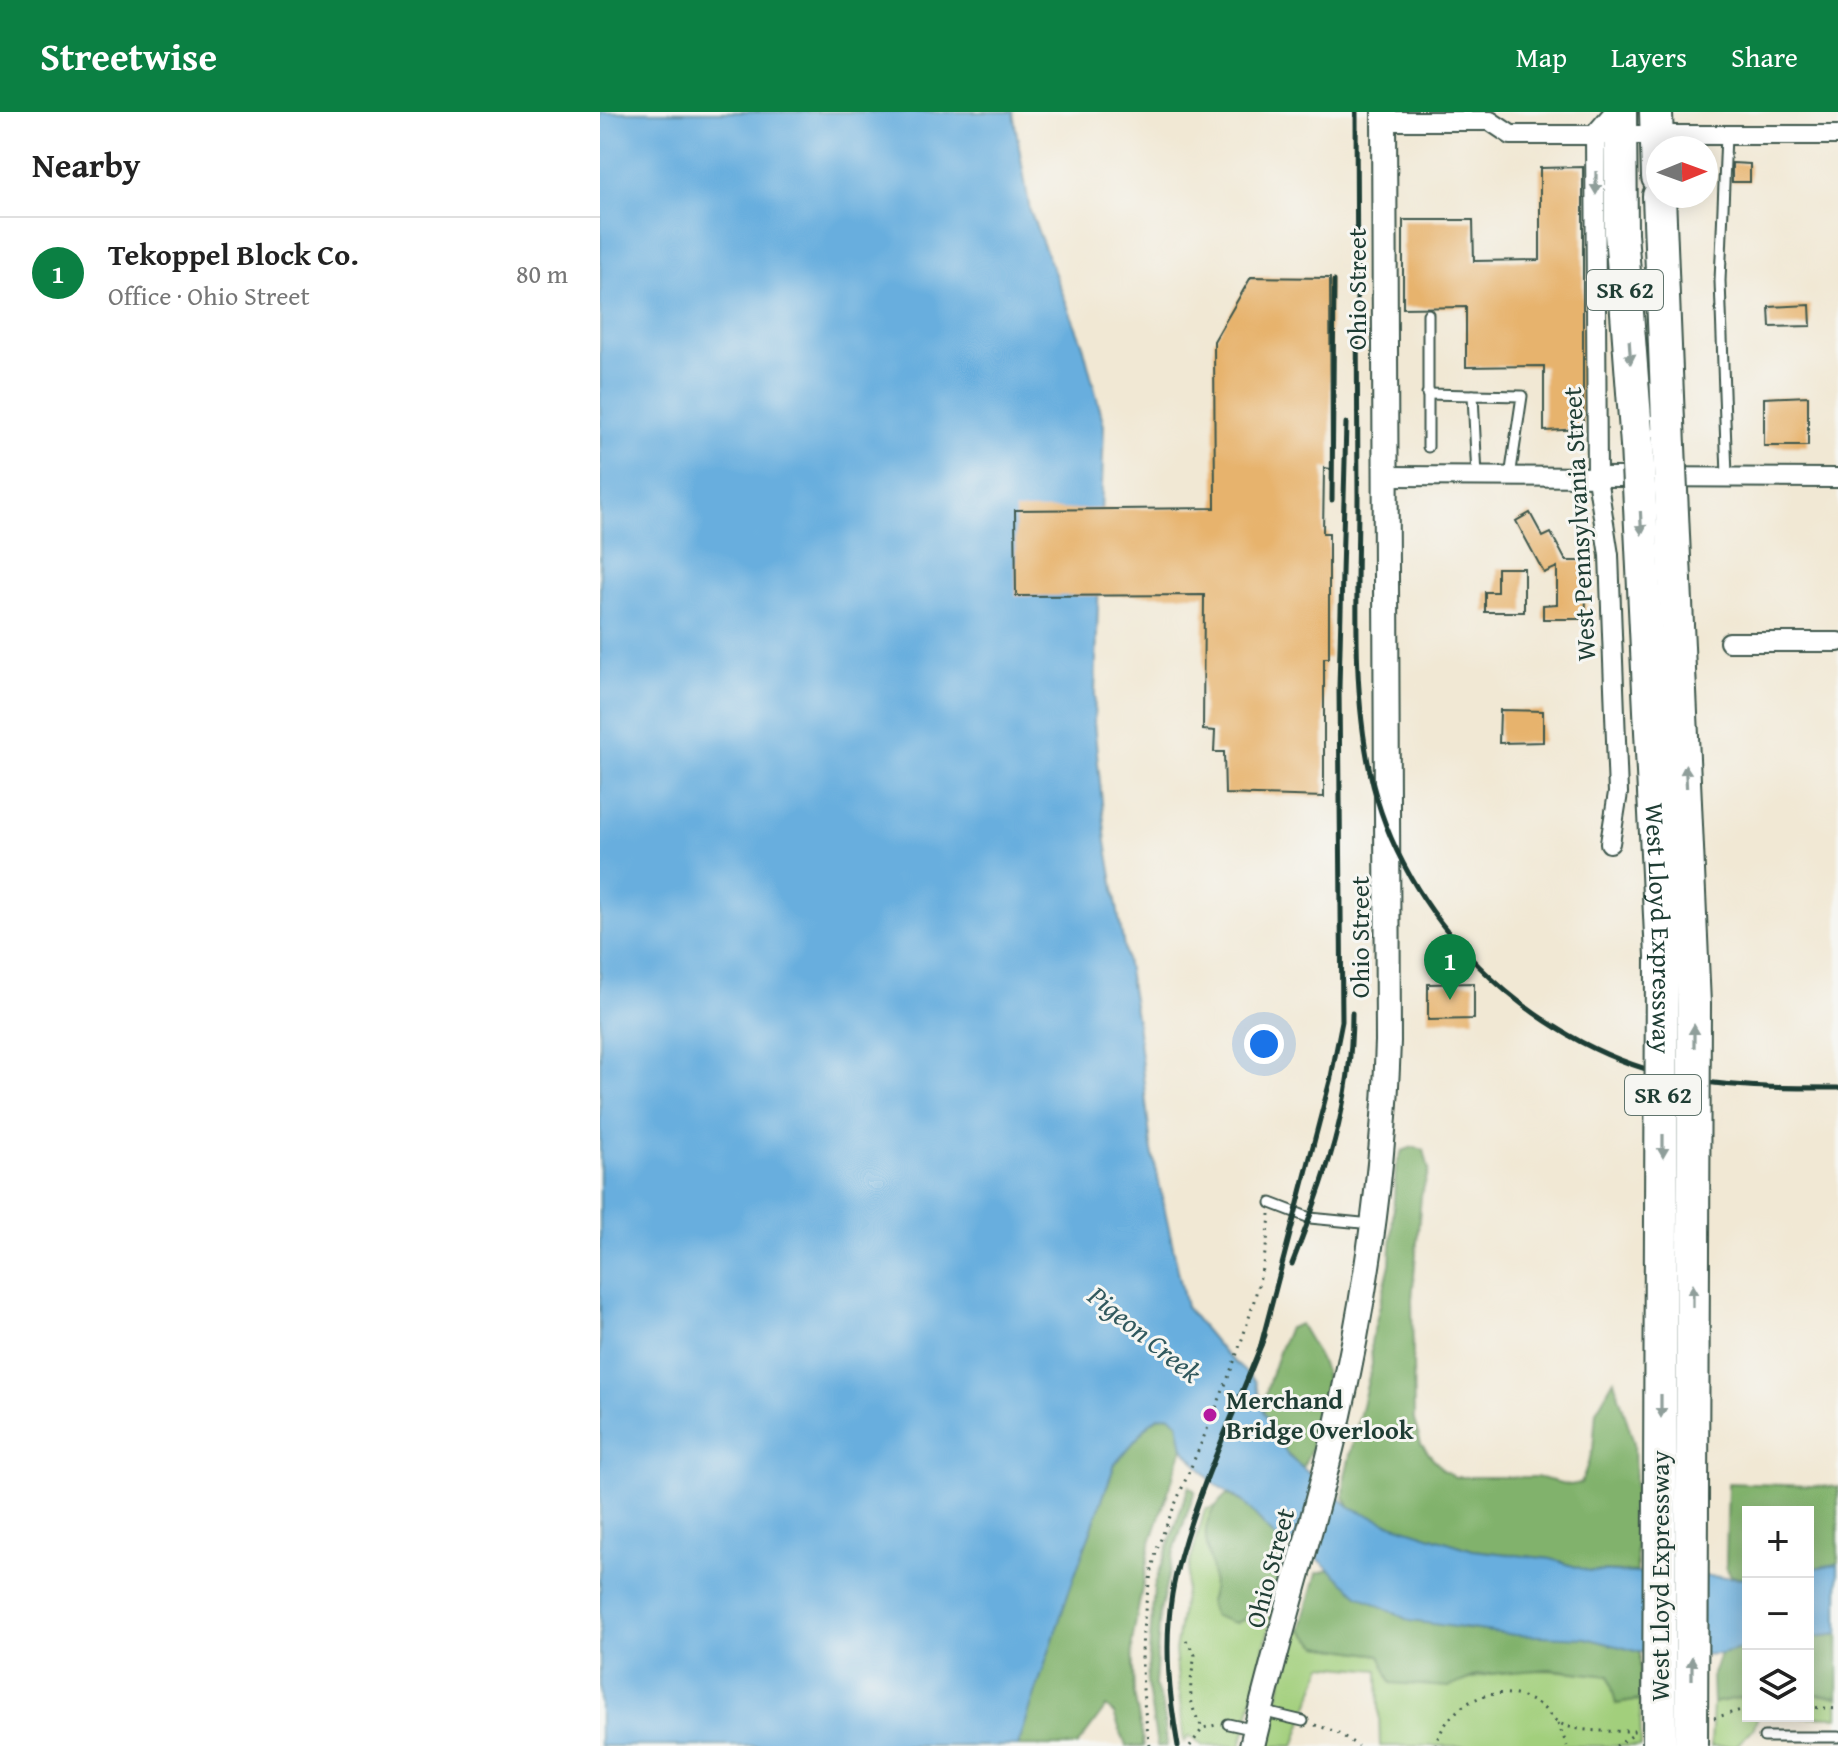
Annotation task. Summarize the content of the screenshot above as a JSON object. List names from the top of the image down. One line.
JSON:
{"streets":{"highway":["SR 62","West Lloyd Expressway"],"street":["Ohio Street","West Pennsylvania Street"]},"crossings":[["West Pennsylvania Street","West Lloyd Expressway"]],"one_way":["West Pennsylvania Street"],"water":["Pigeon Creek"],"places":["Merchand Bridge Overlook"],"north":"right","page":{"header":"Streetwise","nav":["Map","Layers","Share"],"heading":"Nearby","list":[{"mark":"1","name":"Tekoppel Block Co.","note":"Office · Ohio Street","value":"80 m"}],"pins":"1","map_buttons":["+","−"]}}
